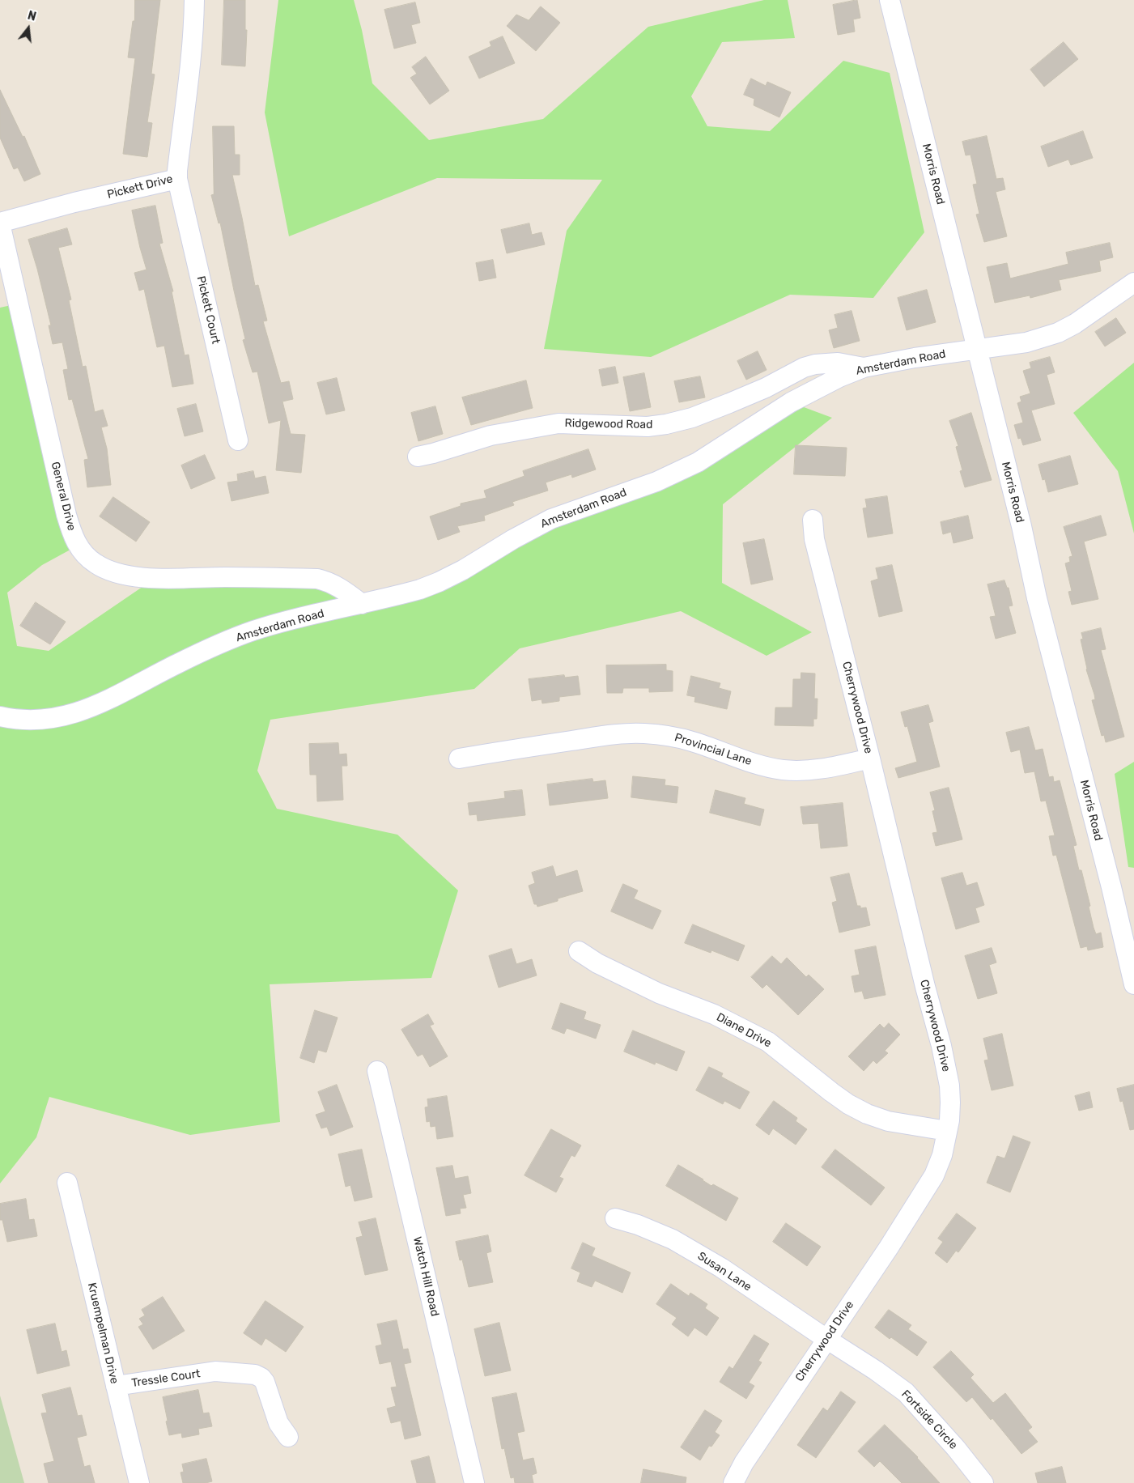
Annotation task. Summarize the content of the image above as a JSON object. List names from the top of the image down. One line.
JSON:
{"streets":{"street":["Morris Road","Pickett Drive","Pickett Court","Amsterdam Road","Ridgewood Road","General Drive","Cherrywood Drive","Provincial Lane","Diane Drive","Susan Lane","Watch Hill Road","Kruempelman Drive","Tressle Court","Fortside Circle"]},"crossings":[["Morris Road","Amsterdam Road"],["Pickett Drive","Pickett Court"],["Pickett Drive","General Drive"],["Amsterdam Road","Ridgewood Road"],["Amsterdam Road","General Drive"],["Cherrywood Drive","Provincial Lane"],["Cherrywood Drive","Diane Drive"],["Cherrywood Drive","Susan Lane"],["Cherrywood Drive","Fortside Circle"],["Susan Lane","Fortside Circle"],["Kruempelman Drive","Tressle Court"]],"north":"top"}
